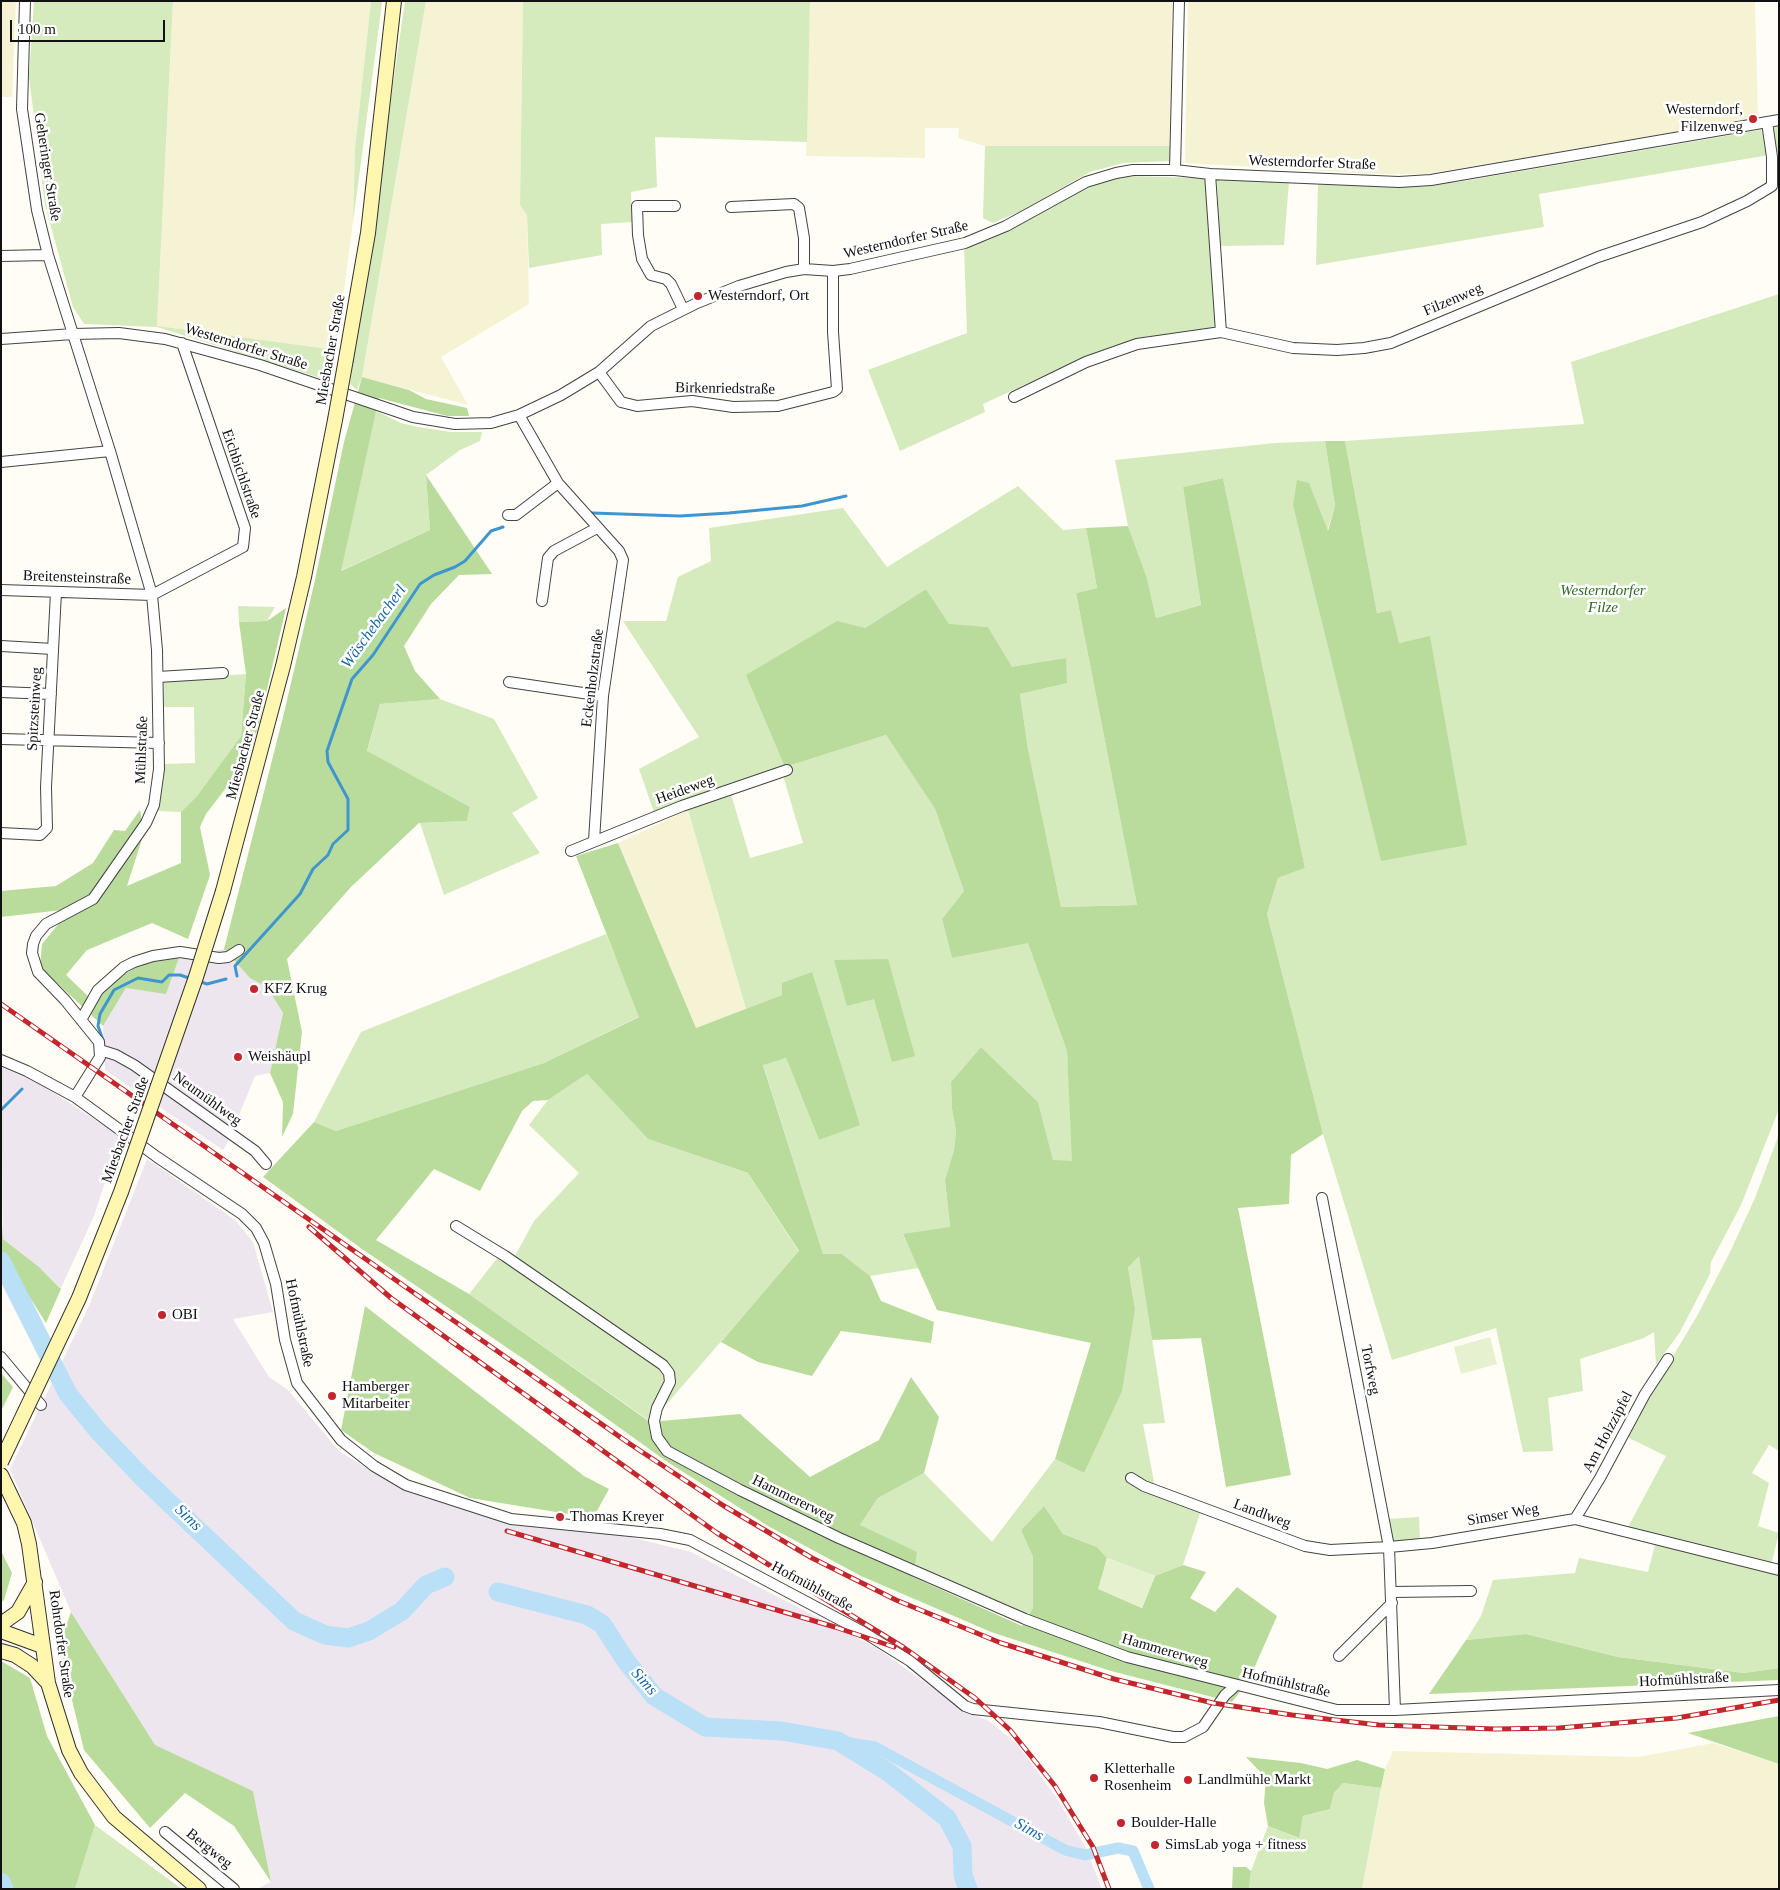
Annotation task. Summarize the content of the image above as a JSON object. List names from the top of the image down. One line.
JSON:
{"streets":{"main road":["Miesbacher Straße","Rohrdorfer Straße"],"street":["Westerndorfer Straße","Geheringer Straße","Filzenweg","Birkenriedstraße","Eichbichlstraße","Breitensteinstraße","Eckenholzstraße","Spitzsteinweg","Mühlstraße","Heideweg","Neumühlweg","Hofmühlstraße","Torfweg","Am Holzzipfel","Hammererweg","Landlweg","Simser Weg","Bergweg"]},"crossings":[["Westerndorfer Straße","Geheringer Straße"],["Westerndorfer Straße","Filzenweg"],["Westerndorfer Straße","Birkenriedstraße"],["Westerndorfer Straße","Eichbichlstraße"],["Westerndorfer Straße","Eckenholzstraße"],["Westerndorfer Straße","Mühlstraße"],["Geheringer Straße","Mühlstraße"],["Eichbichlstraße","Breitensteinstraße"],["Eichbichlstraße","Mühlstraße"],["Breitensteinstraße","Spitzsteinweg"],["Breitensteinstraße","Mühlstraße"],["Eckenholzstraße","Heideweg"],["Mühlstraße","Neumühlweg"],["Hofmühlstraße","Hammererweg"],["Torfweg","Landlweg"],["Torfweg","Simser Weg"],["Am Holzzipfel","Simser Weg"],["Landlweg","Simser Weg"]],"water":["Wäschebacherl","Sims"],"parks":["Westerndorfer Filze"],"places":["Westerndorf, Filzenweg","Westerndorf, Ort","KFZ Krug","Weishäupl","OBI","Hamberger Mitarbeiter","Thomas Kreyer","Kletterhalle Rosenheim","Landlmühle Markt","Boulder-Halle","SimsLab yoga + fitness"],"scale_bar":"100 m"}
